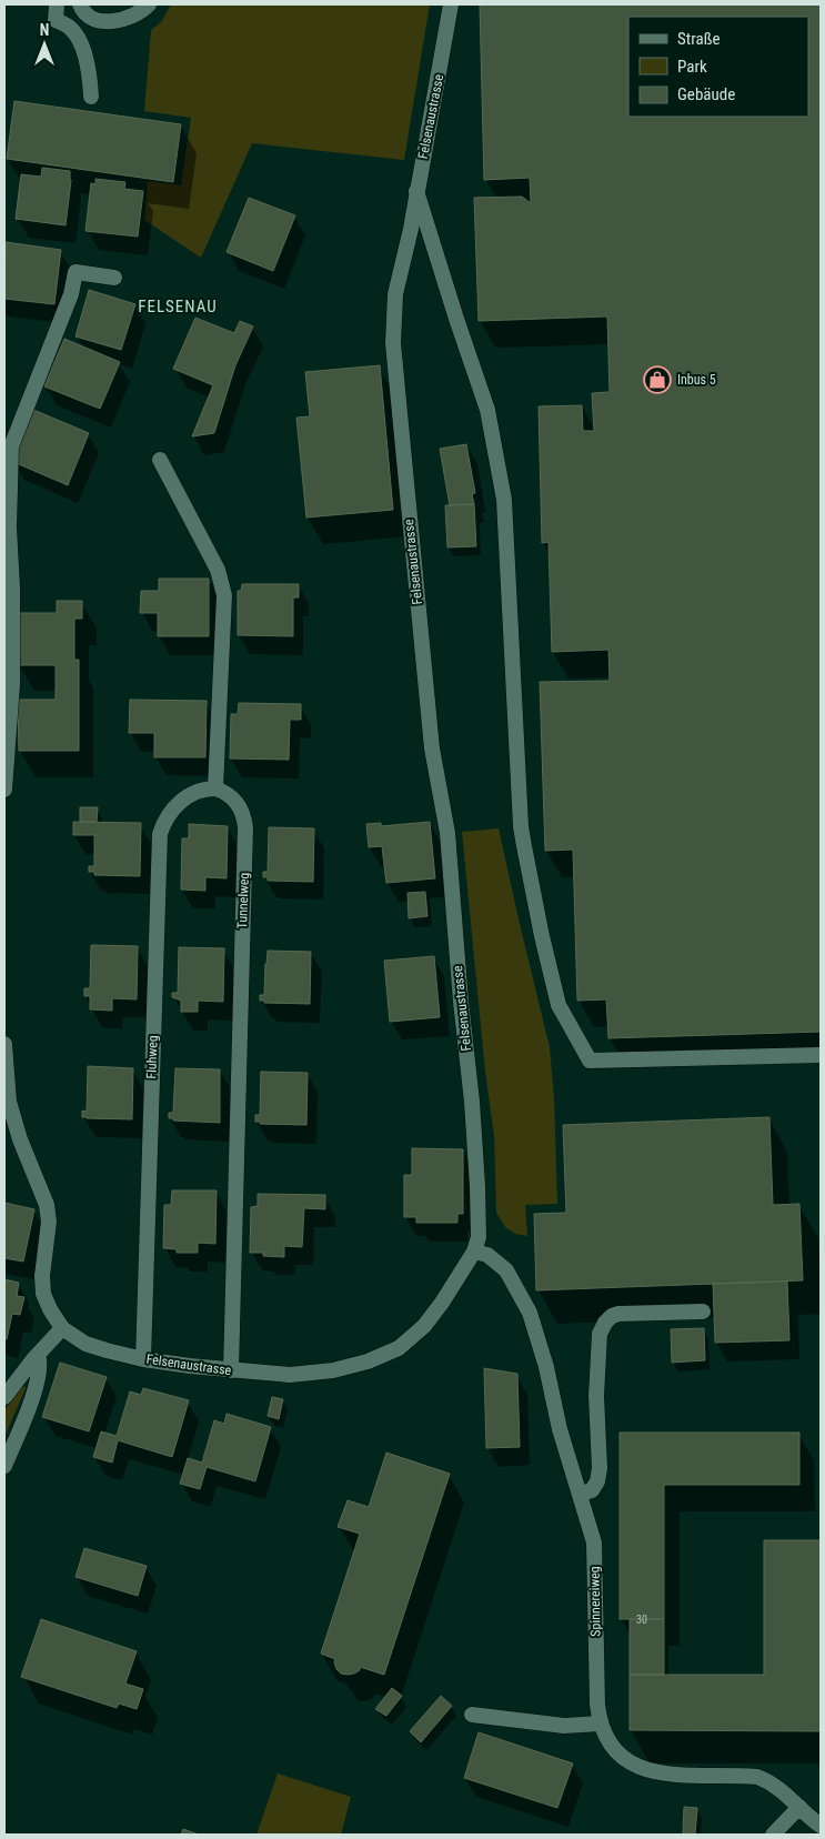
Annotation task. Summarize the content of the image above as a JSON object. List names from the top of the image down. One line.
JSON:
{"streets":{"street":["Felsenaustrasse","Tunnelweg","Fluhweg","Spinnereiweg"]},"crossings":[["Felsenaustrasse","Tunnelweg"],["Felsenaustrasse","Fluhweg"],["Felsenaustrasse","Spinnereiweg"],["Tunnelweg","Fluhweg"]],"districts":["FELSENAU"],"places":{"shop":["Inbus 5"]},"house_numbers":["30"],"legend":["Straße","Park","Gebäude"],"north":"top"}
